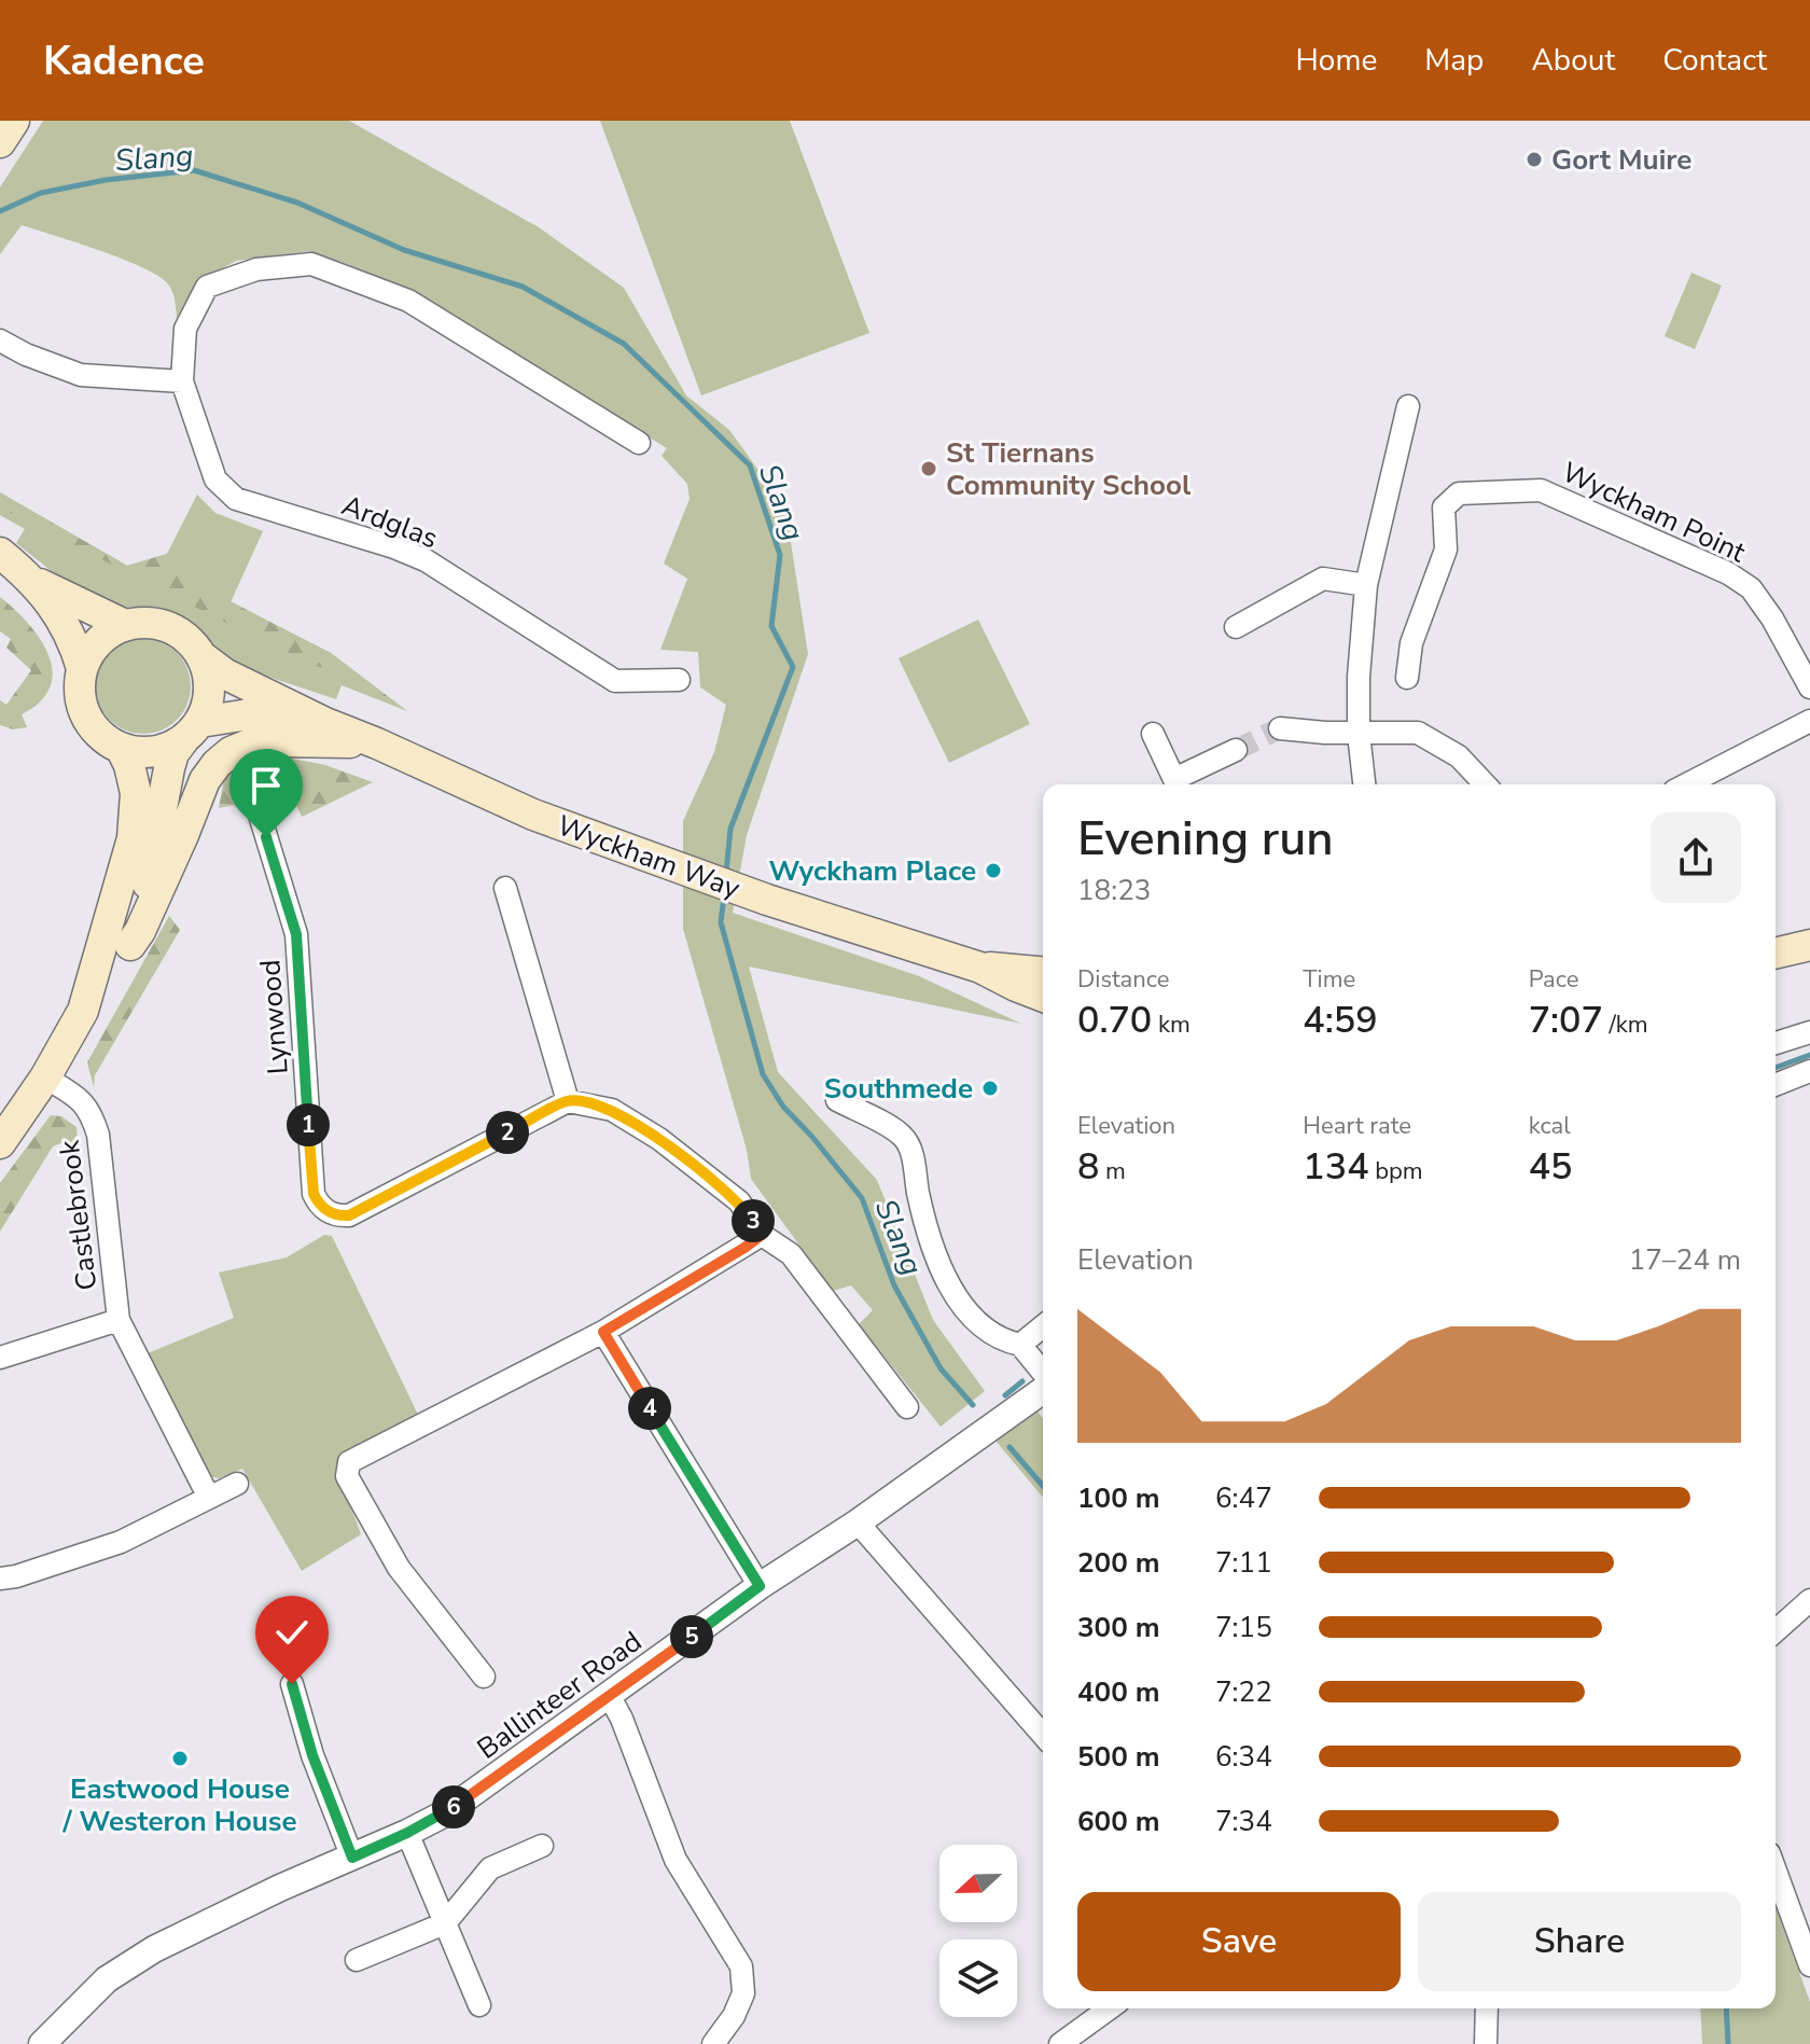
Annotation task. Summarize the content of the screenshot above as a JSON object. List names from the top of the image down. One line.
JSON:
{"streets":{"main road":["Wyckham Way"],"street":["Wyckham Point","Ardglas","Lynwood","Castlebrook","Ballinteer Road"]},"water":["Slang"],"places":["Gort Muire","St Tiernans Community School","Wyckham Place","Southmede","Eastwood House / Westeron House"],"north":"left","page":{"header":"Kadence","nav":["Home","Map","About","Contact"],"heading":["Evening run","18:23"],"stats":[["Distance","0.70 km"],["Time","4:59"],["Pace","7:07 /km"],["Elevation","8 m"],["Heart rate","134 bpm"],["kcal","45"]],"pins":["1","2","3","4","5","6"],"chart":["Elevation","17–24 m"],"list":[{"name":"100 m","note":"6:47"},{"name":"200 m","note":"7:11"},{"name":"300 m","note":"7:15"},{"name":"400 m","note":"7:22"},{"name":"500 m","note":"6:34"},{"name":"600 m","note":"7:34"}],"buttons":["Save","Share"]}}
